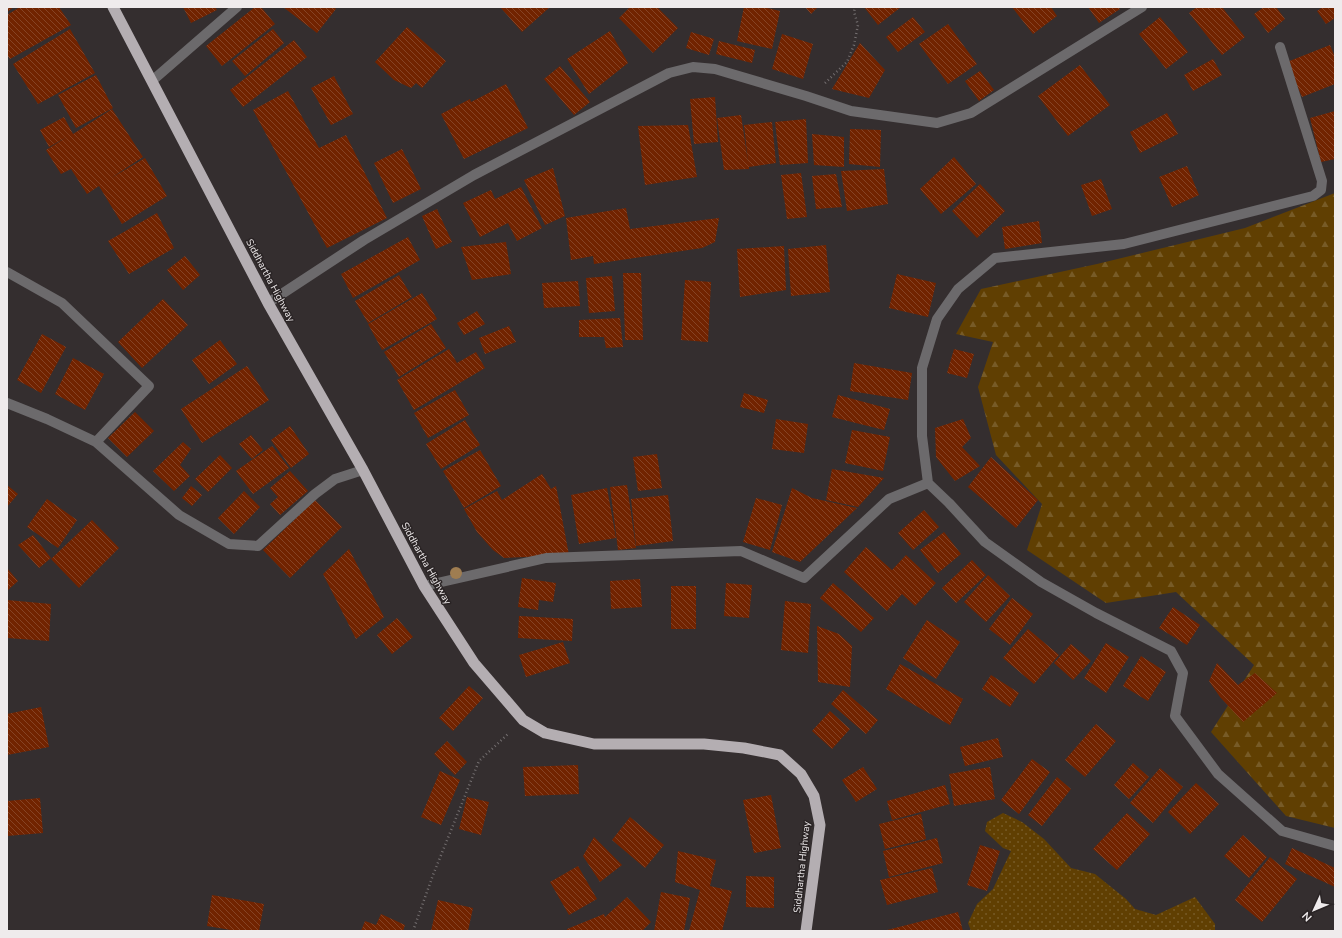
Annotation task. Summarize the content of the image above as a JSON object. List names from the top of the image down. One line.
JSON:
{"streets":{"highway":["Siddhartha Highway"]},"north":"bottom left"}
